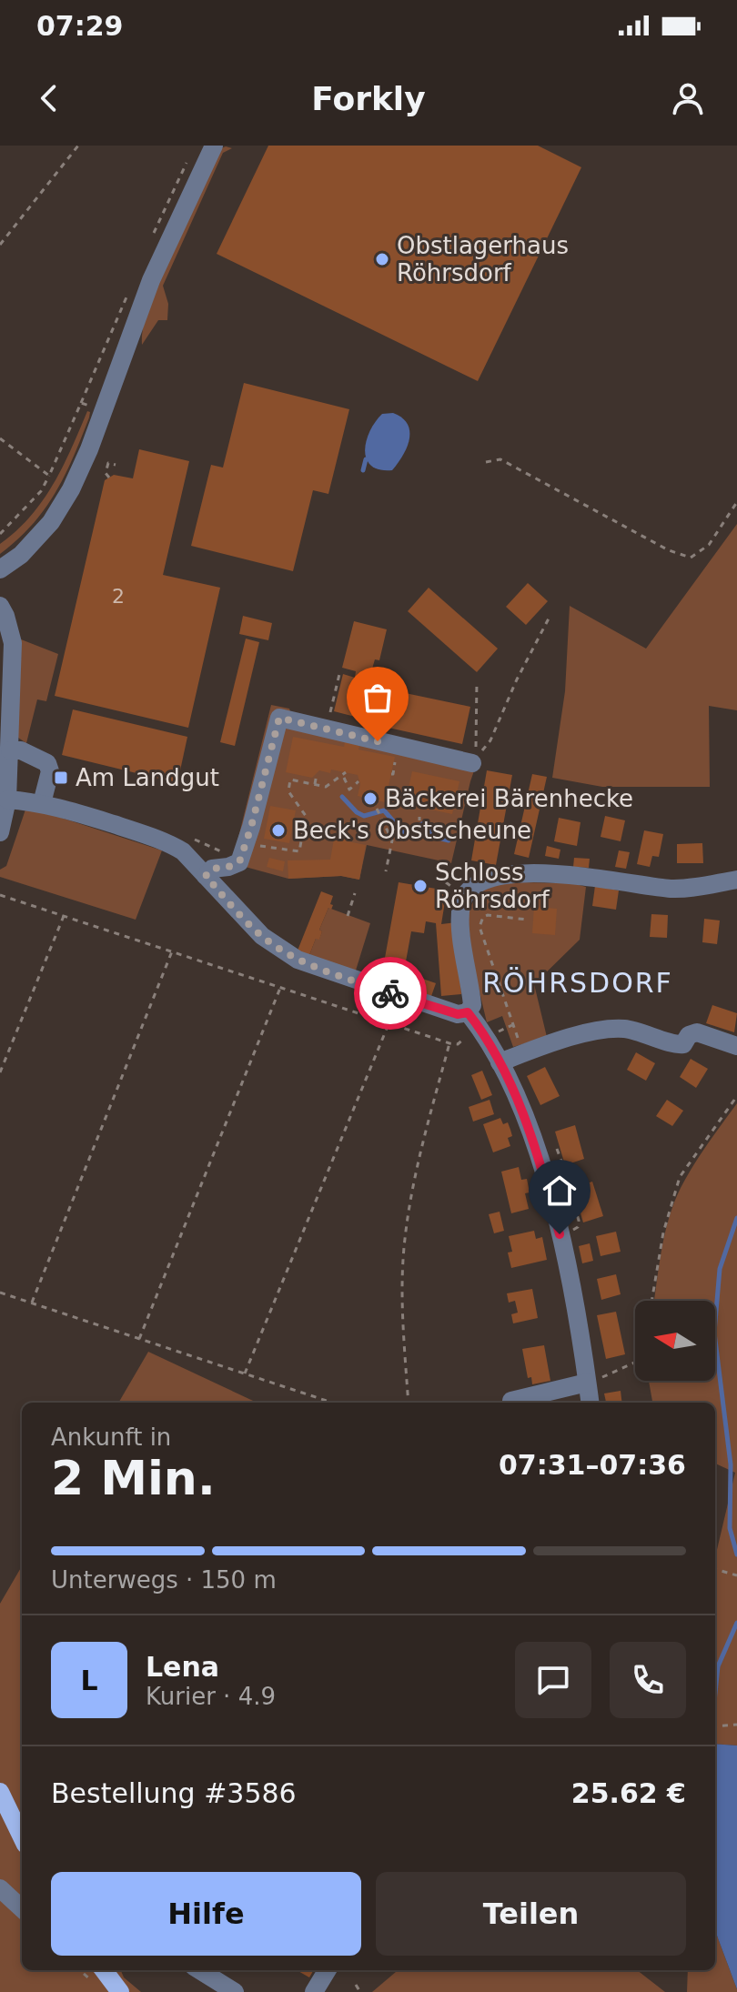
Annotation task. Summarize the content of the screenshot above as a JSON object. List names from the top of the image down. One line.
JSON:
{"districts":["RÖHRSDORF"],"places":{"other":["Obstlagerhaus Röhrsdorf","Bäckerei Bärenhecke","Beck's Obstscheune","Schloss Röhrsdorf"],"transit":["Am Landgut"]},"house_numbers":["2"],"north":"left","page":{"status":"07:29","header":"Forkly","heading":["2 Min.","Ankunft in","07:31–07:36"],"panel":["Lena","Kurier · 4.9","Bestellung #3586","25.62 €"],"bar":"Unterwegs · 150 m","round":"L","buttons":["Hilfe","Teilen"]}}
